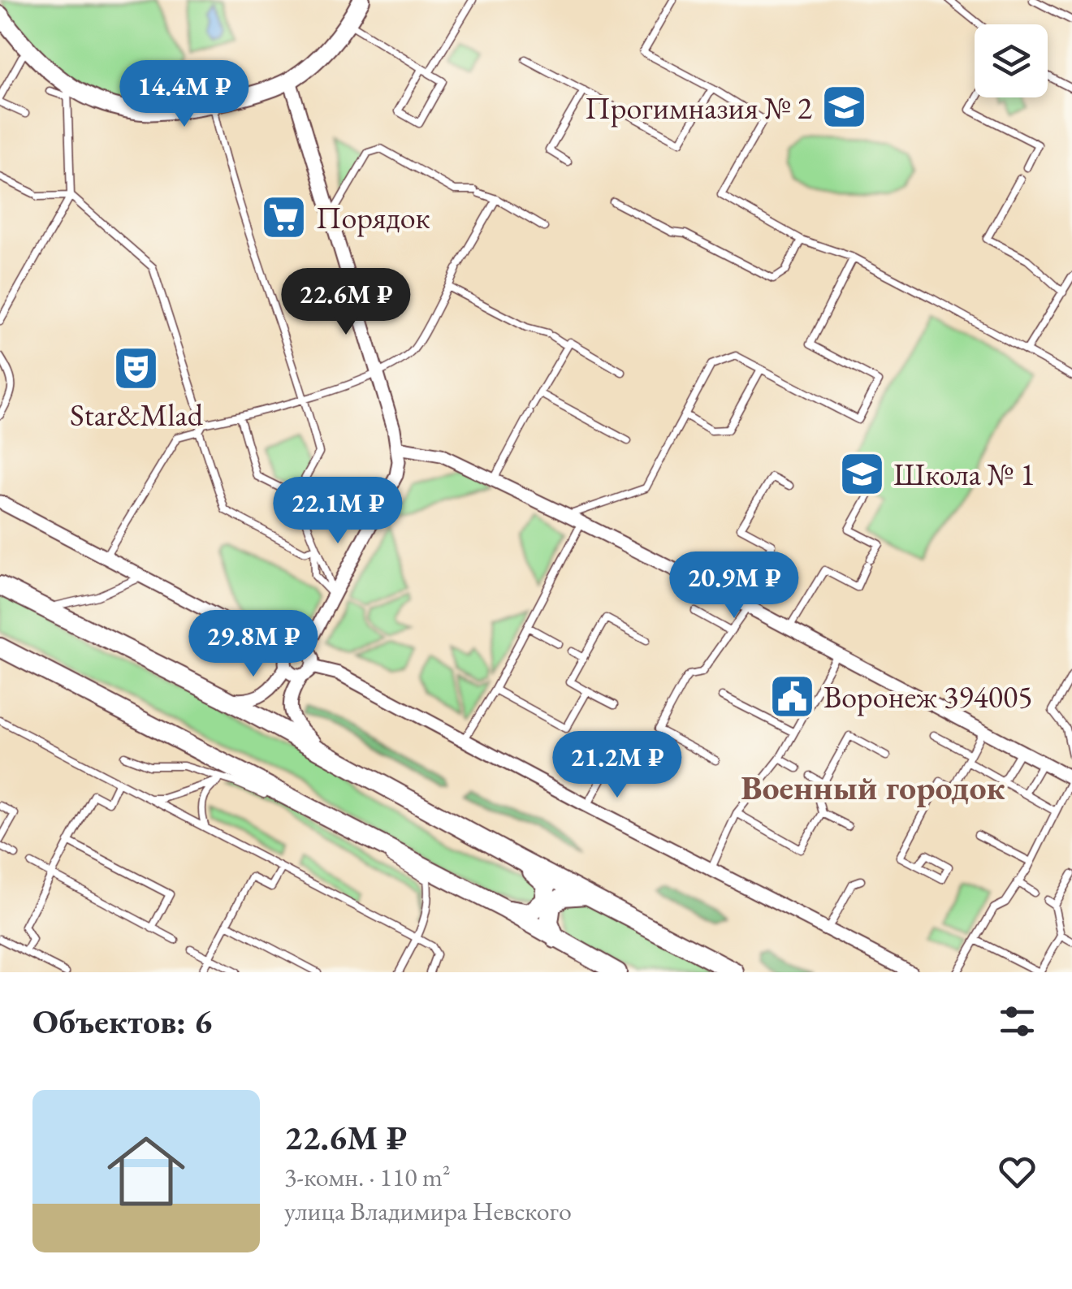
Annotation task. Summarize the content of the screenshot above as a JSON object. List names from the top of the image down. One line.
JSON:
{"districts":["Военный городок"],"places":{"school or university":["Прогимназия № 2","Школа № 1"],"supermarket":["Порядок"],"theatre":["Star&Mlad"],"public building":["Воронеж 394005"]},"page":{"price":["14.4M ₽","22.6M ₽","22.1M ₽","20.9M ₽","29.8M ₽","21.2M ₽"],"heading":"Объектов: 6","list":[{"name":"22.6M ₽","note":"3-комн. · 110 m² · улица Владимира Невского"}]}}
